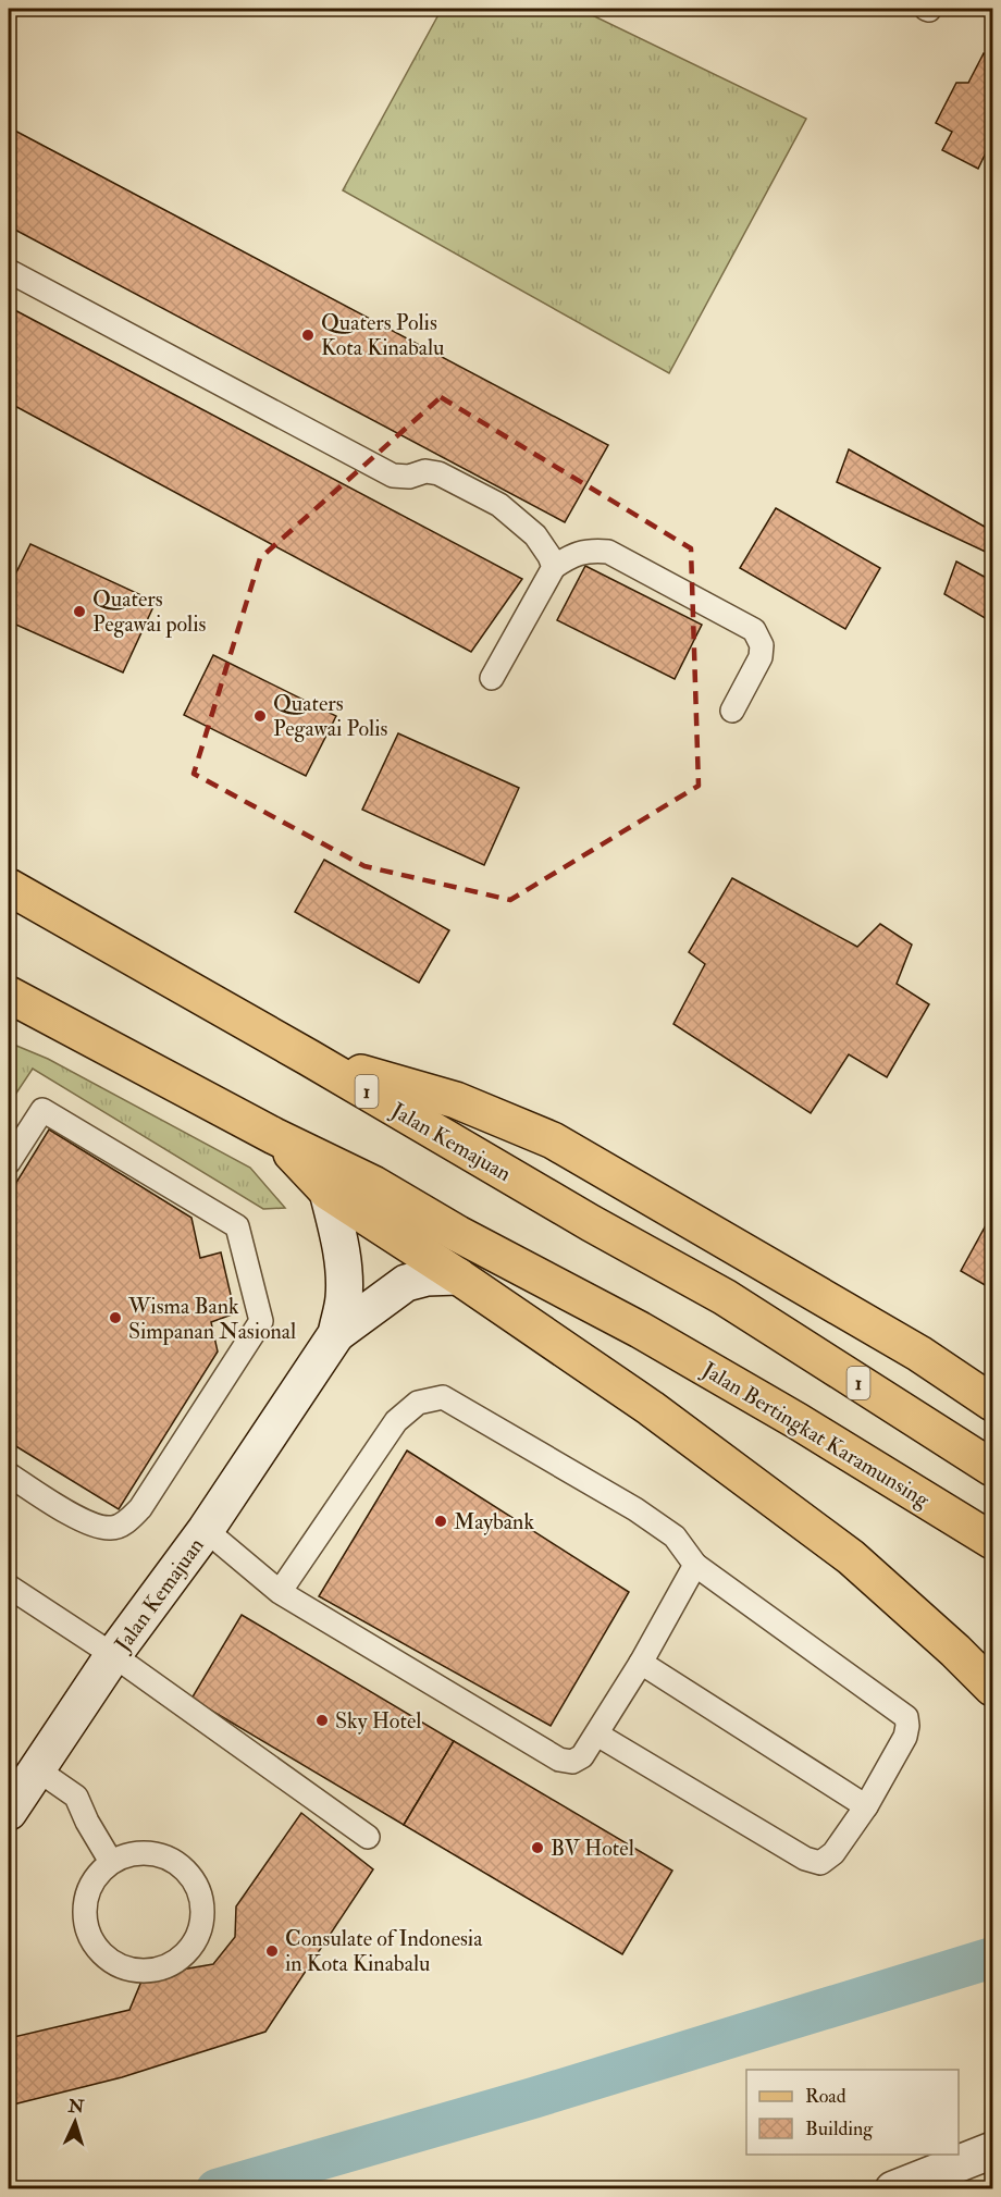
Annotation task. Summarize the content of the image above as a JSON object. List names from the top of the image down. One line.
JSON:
{"streets":{"main road":["1","Jalan Kemajuan","Jalan Bertingkat Karamunsing"]},"places":["Quaters Polis Kota Kinabalu","Quaters Pegawai polis","Quaters Pegawai Polis","Wisma Bank Simpanan Nasional","Maybank","Sky Hotel","BV Hotel","Consulate of Indonesia in Kota Kinabalu"],"legend":["Road","Building"],"north":"top"}
